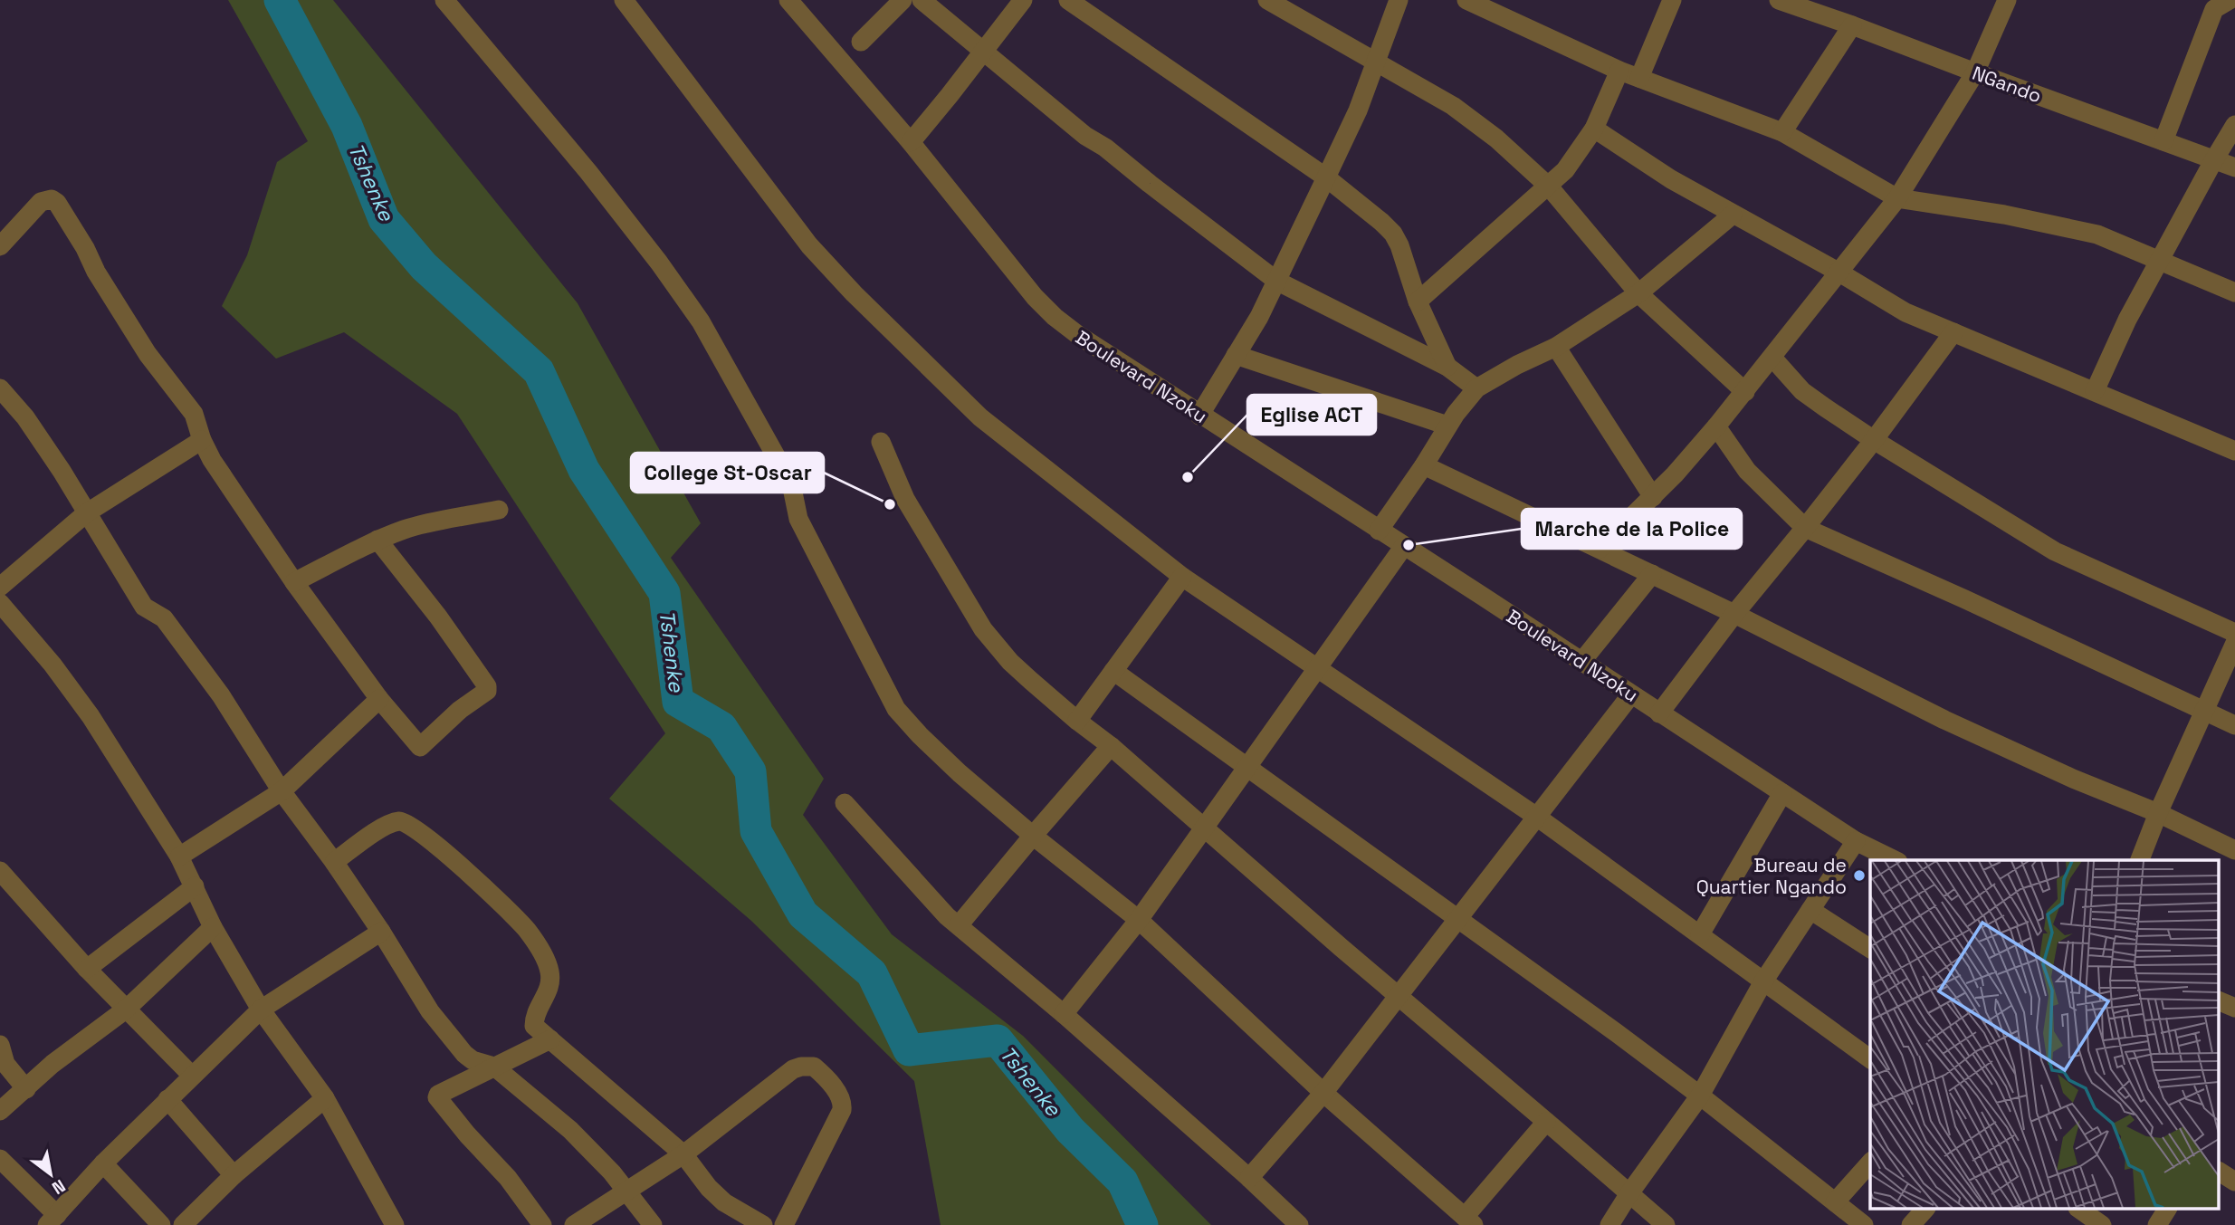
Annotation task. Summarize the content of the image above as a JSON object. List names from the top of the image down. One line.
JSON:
{"streets":{"street":["NGando","Boulevard Nzoku"]},"water":["Tshenke"],"places":["Eglise ACT","College St-Oscar","Marche de la Police","Bureau de Quartier Ngando"],"north":"bottom right"}
